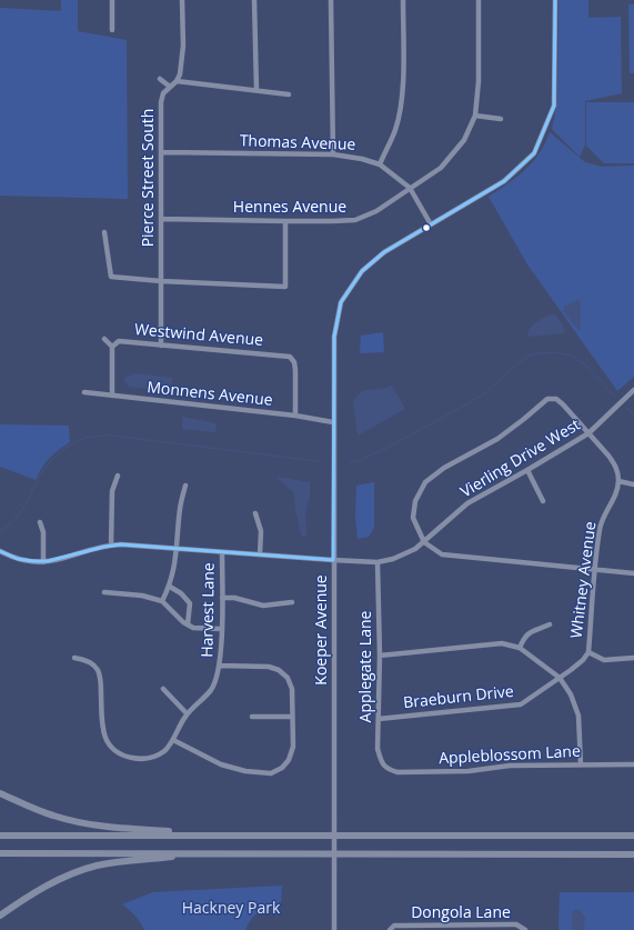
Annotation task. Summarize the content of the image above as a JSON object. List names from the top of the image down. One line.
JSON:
{"streets":{"street":["Thomas Avenue","Pierce Street South","Hennes Avenue","Westwind Avenue","Monnens Avenue","Vierling Drive West","Whitney Avenue","Harvest Lane","Koeper Avenue","Applegate Lane","Braeburn Drive","Appleblossom Lane","Dongola Lane"]},"crossings":[["Thomas Avenue","Pierce Street South"],["Thomas Avenue","Hennes Avenue"],["Thomas Avenue","Koeper Avenue"],["Pierce Street South","Hennes Avenue"],["Pierce Street South","Westwind Avenue"],["Westwind Avenue","Monnens Avenue"],["Monnens Avenue","Koeper Avenue"],["Vierling Drive West","Harvest Lane"],["Vierling Drive West","Koeper Avenue"],["Vierling Drive West","Applegate Lane"],["Whitney Avenue","Braeburn Drive"],["Applegate Lane","Braeburn Drive"],["Applegate Lane","Appleblossom Lane"]],"parks":["Hackney Park"]}
